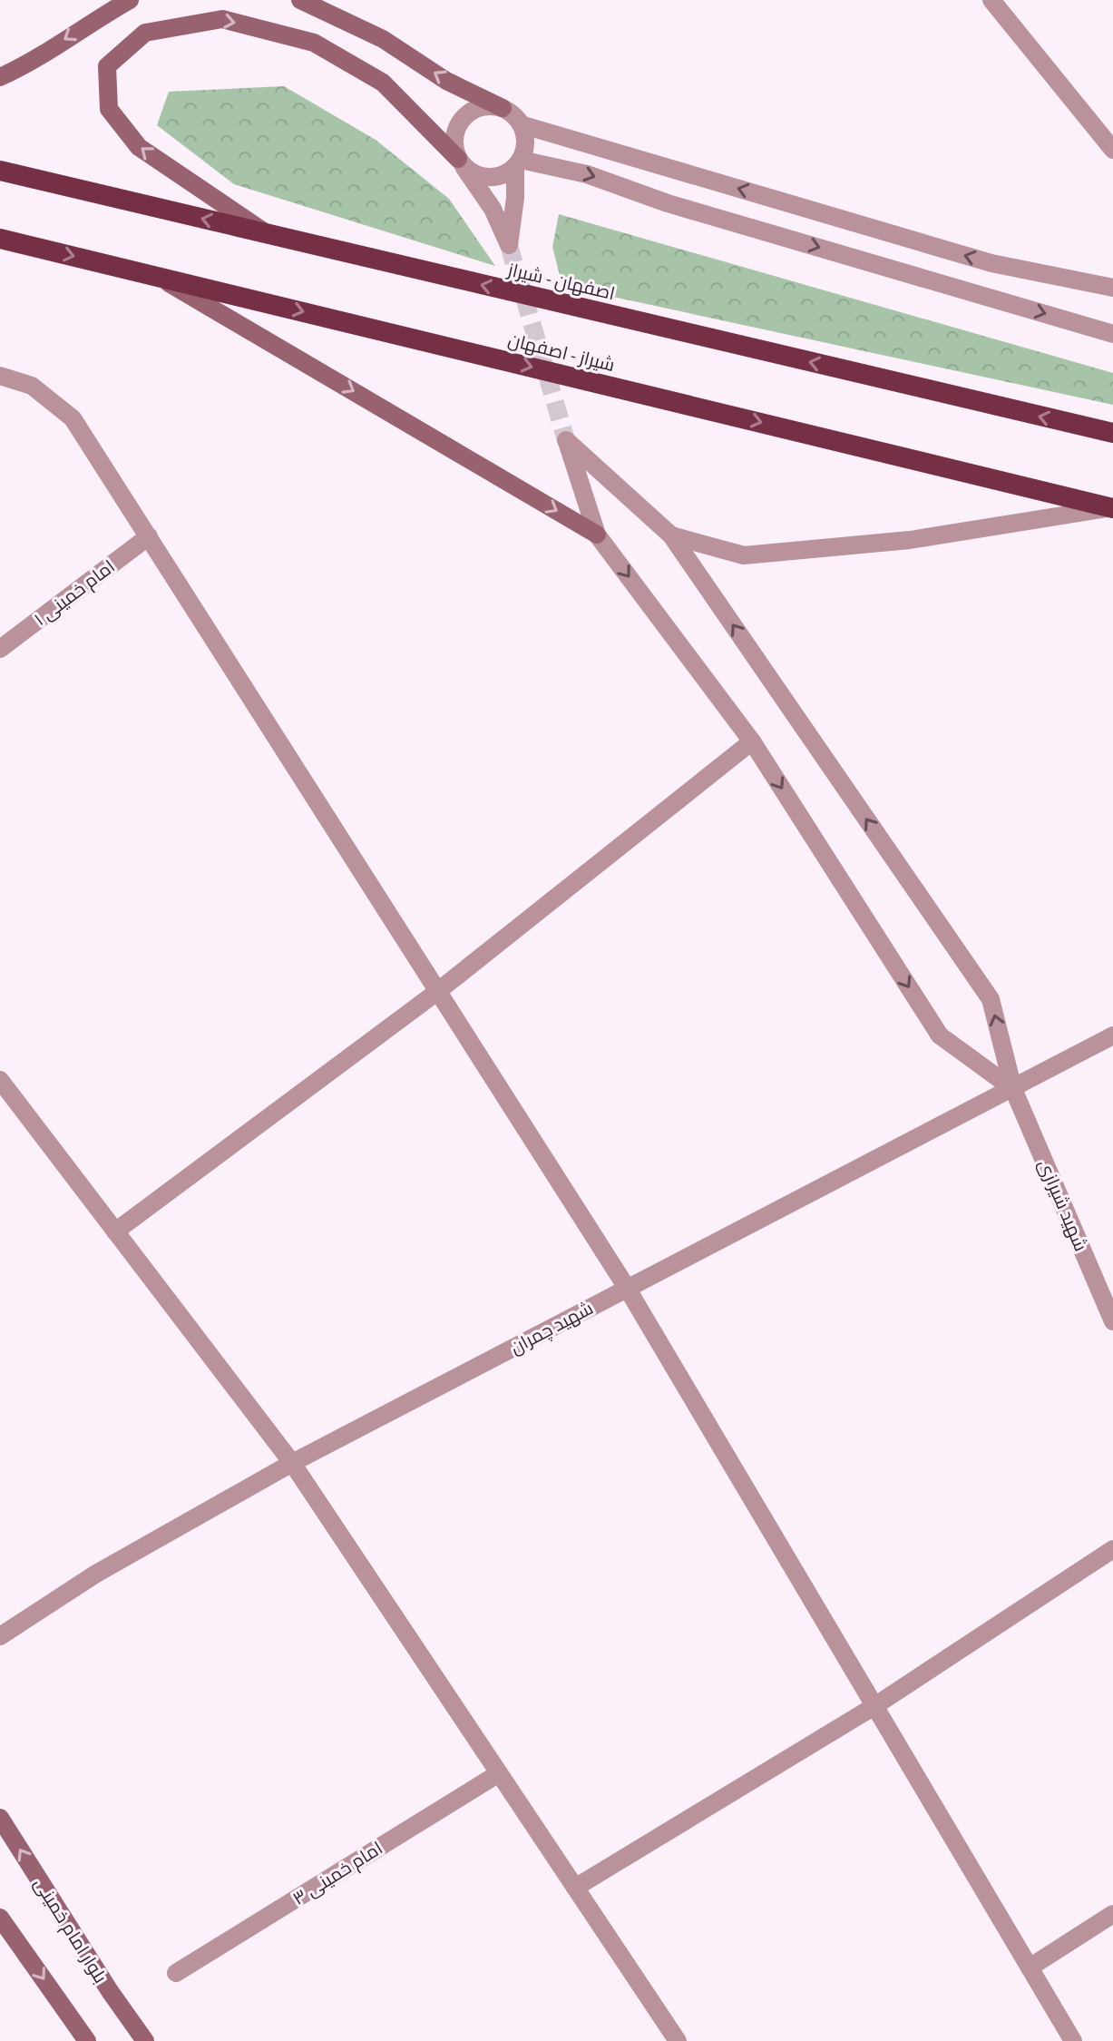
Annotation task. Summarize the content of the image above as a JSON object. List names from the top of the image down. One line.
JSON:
{"streets":{"highway":["اصفهان - شیراز","شیراز - اصفهان"],"main road":["بلوار امام خمینی"],"street":["امام خمینی ۱","شهید شیرازی","شهید چمران","امام خمینی ۳"]},"crossings":[["شهید شیرازی","شهید چمران"]],"one_way":["اصفهان - شیراز","شیراز - اصفهان"]}
